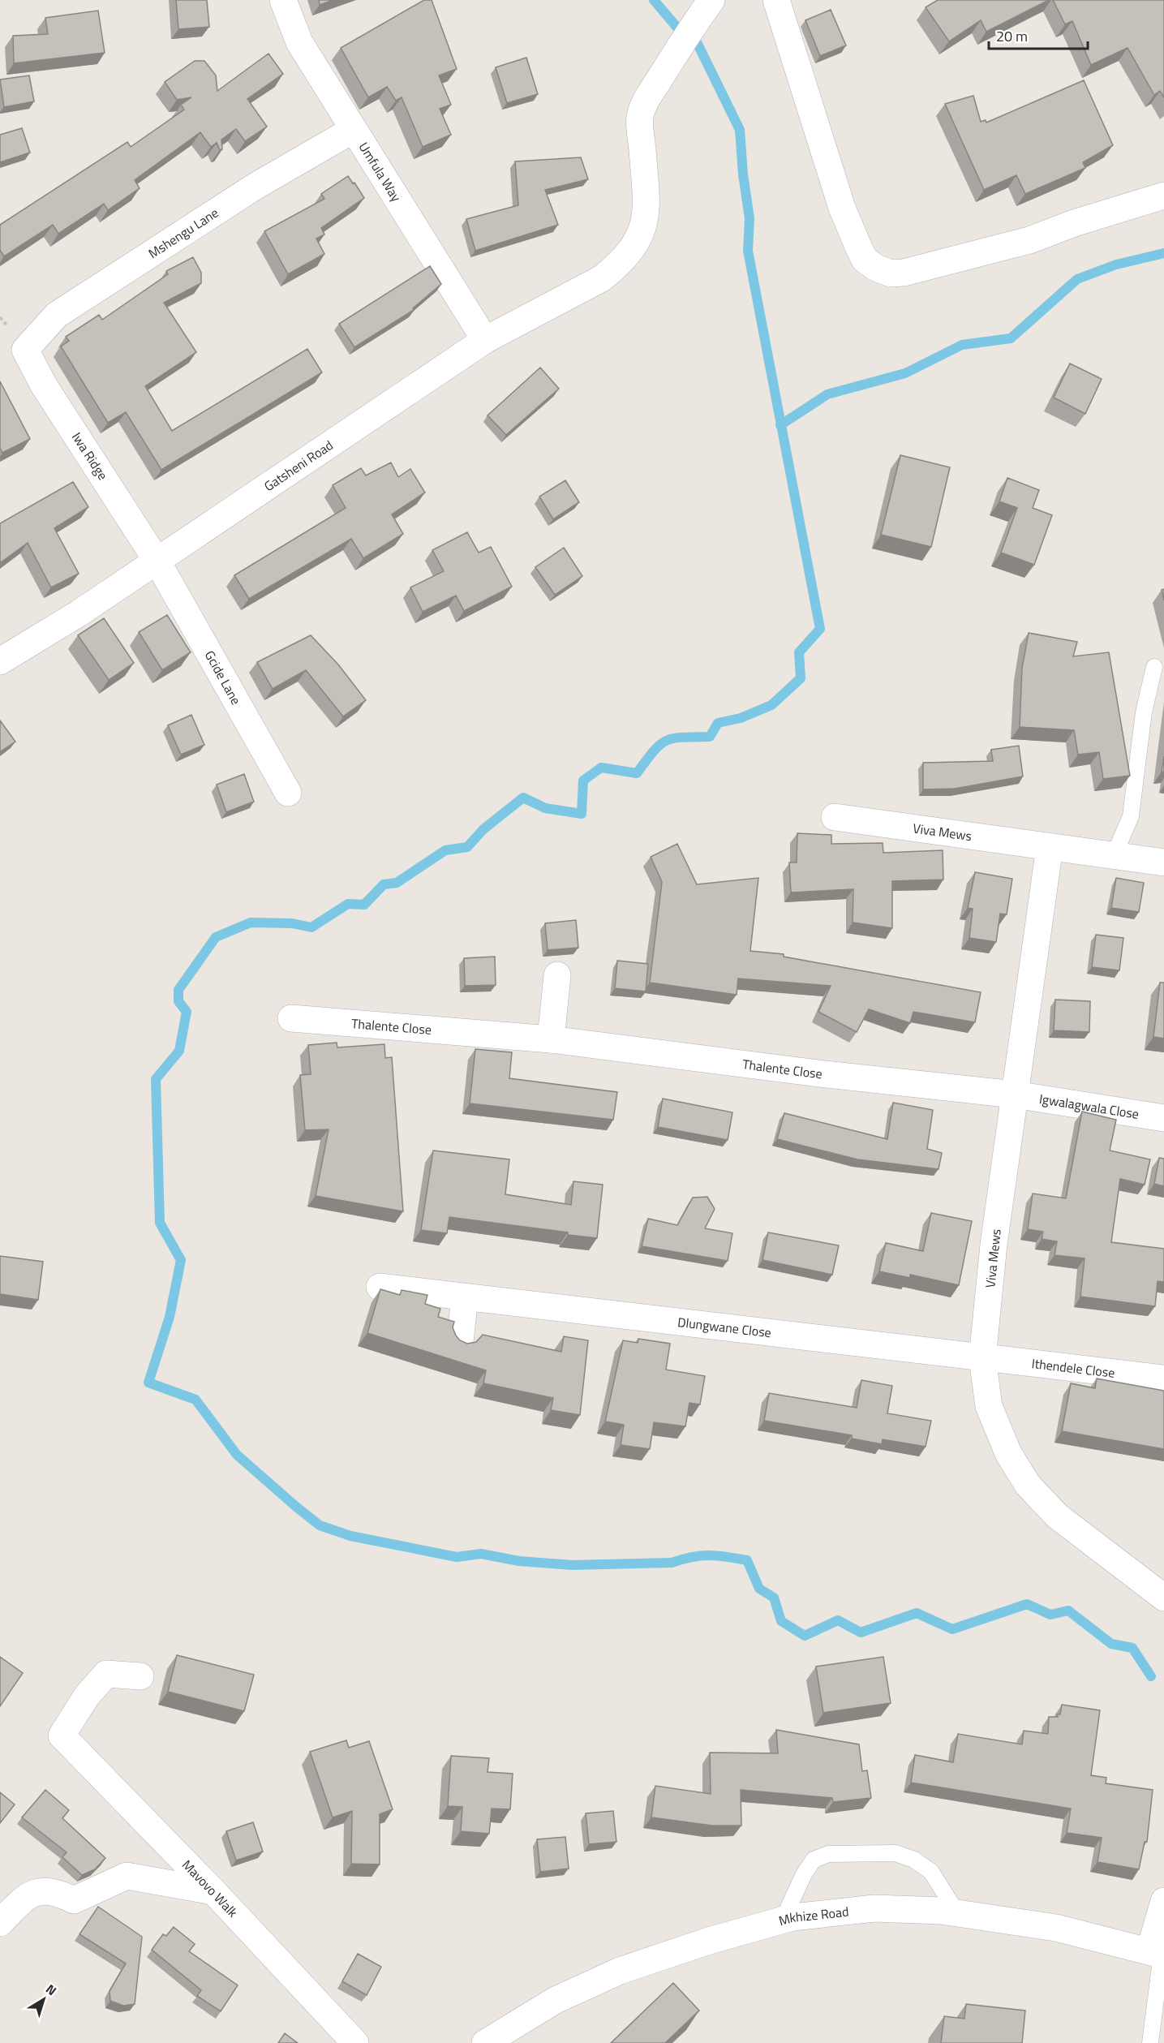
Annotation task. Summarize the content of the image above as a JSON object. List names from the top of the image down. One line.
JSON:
{"streets":{"street":["Umfula Way","Mshengu Lane","Iwa Ridge","Gatsheni Road","Gcide Lane","Viva Mews","Thalente Close","Igwalagwala Close","Dlungwane Close","Ithendele Close","Mavovo Walk","Mkhize Road"]},"crossings":[["Umfula Way","Mshengu Lane"],["Umfula Way","Gatsheni Road"],["Mshengu Lane","Iwa Ridge"],["Iwa Ridge","Gatsheni Road"],["Iwa Ridge","Gcide Lane"],["Gatsheni Road","Gcide Lane"],["Viva Mews","Thalente Close"],["Viva Mews","Igwalagwala Close"],["Viva Mews","Dlungwane Close"],["Viva Mews","Ithendele Close"],["Thalente Close","Igwalagwala Close"],["Dlungwane Close","Ithendele Close"]],"scale_bar":"20 m","north":"top right"}
